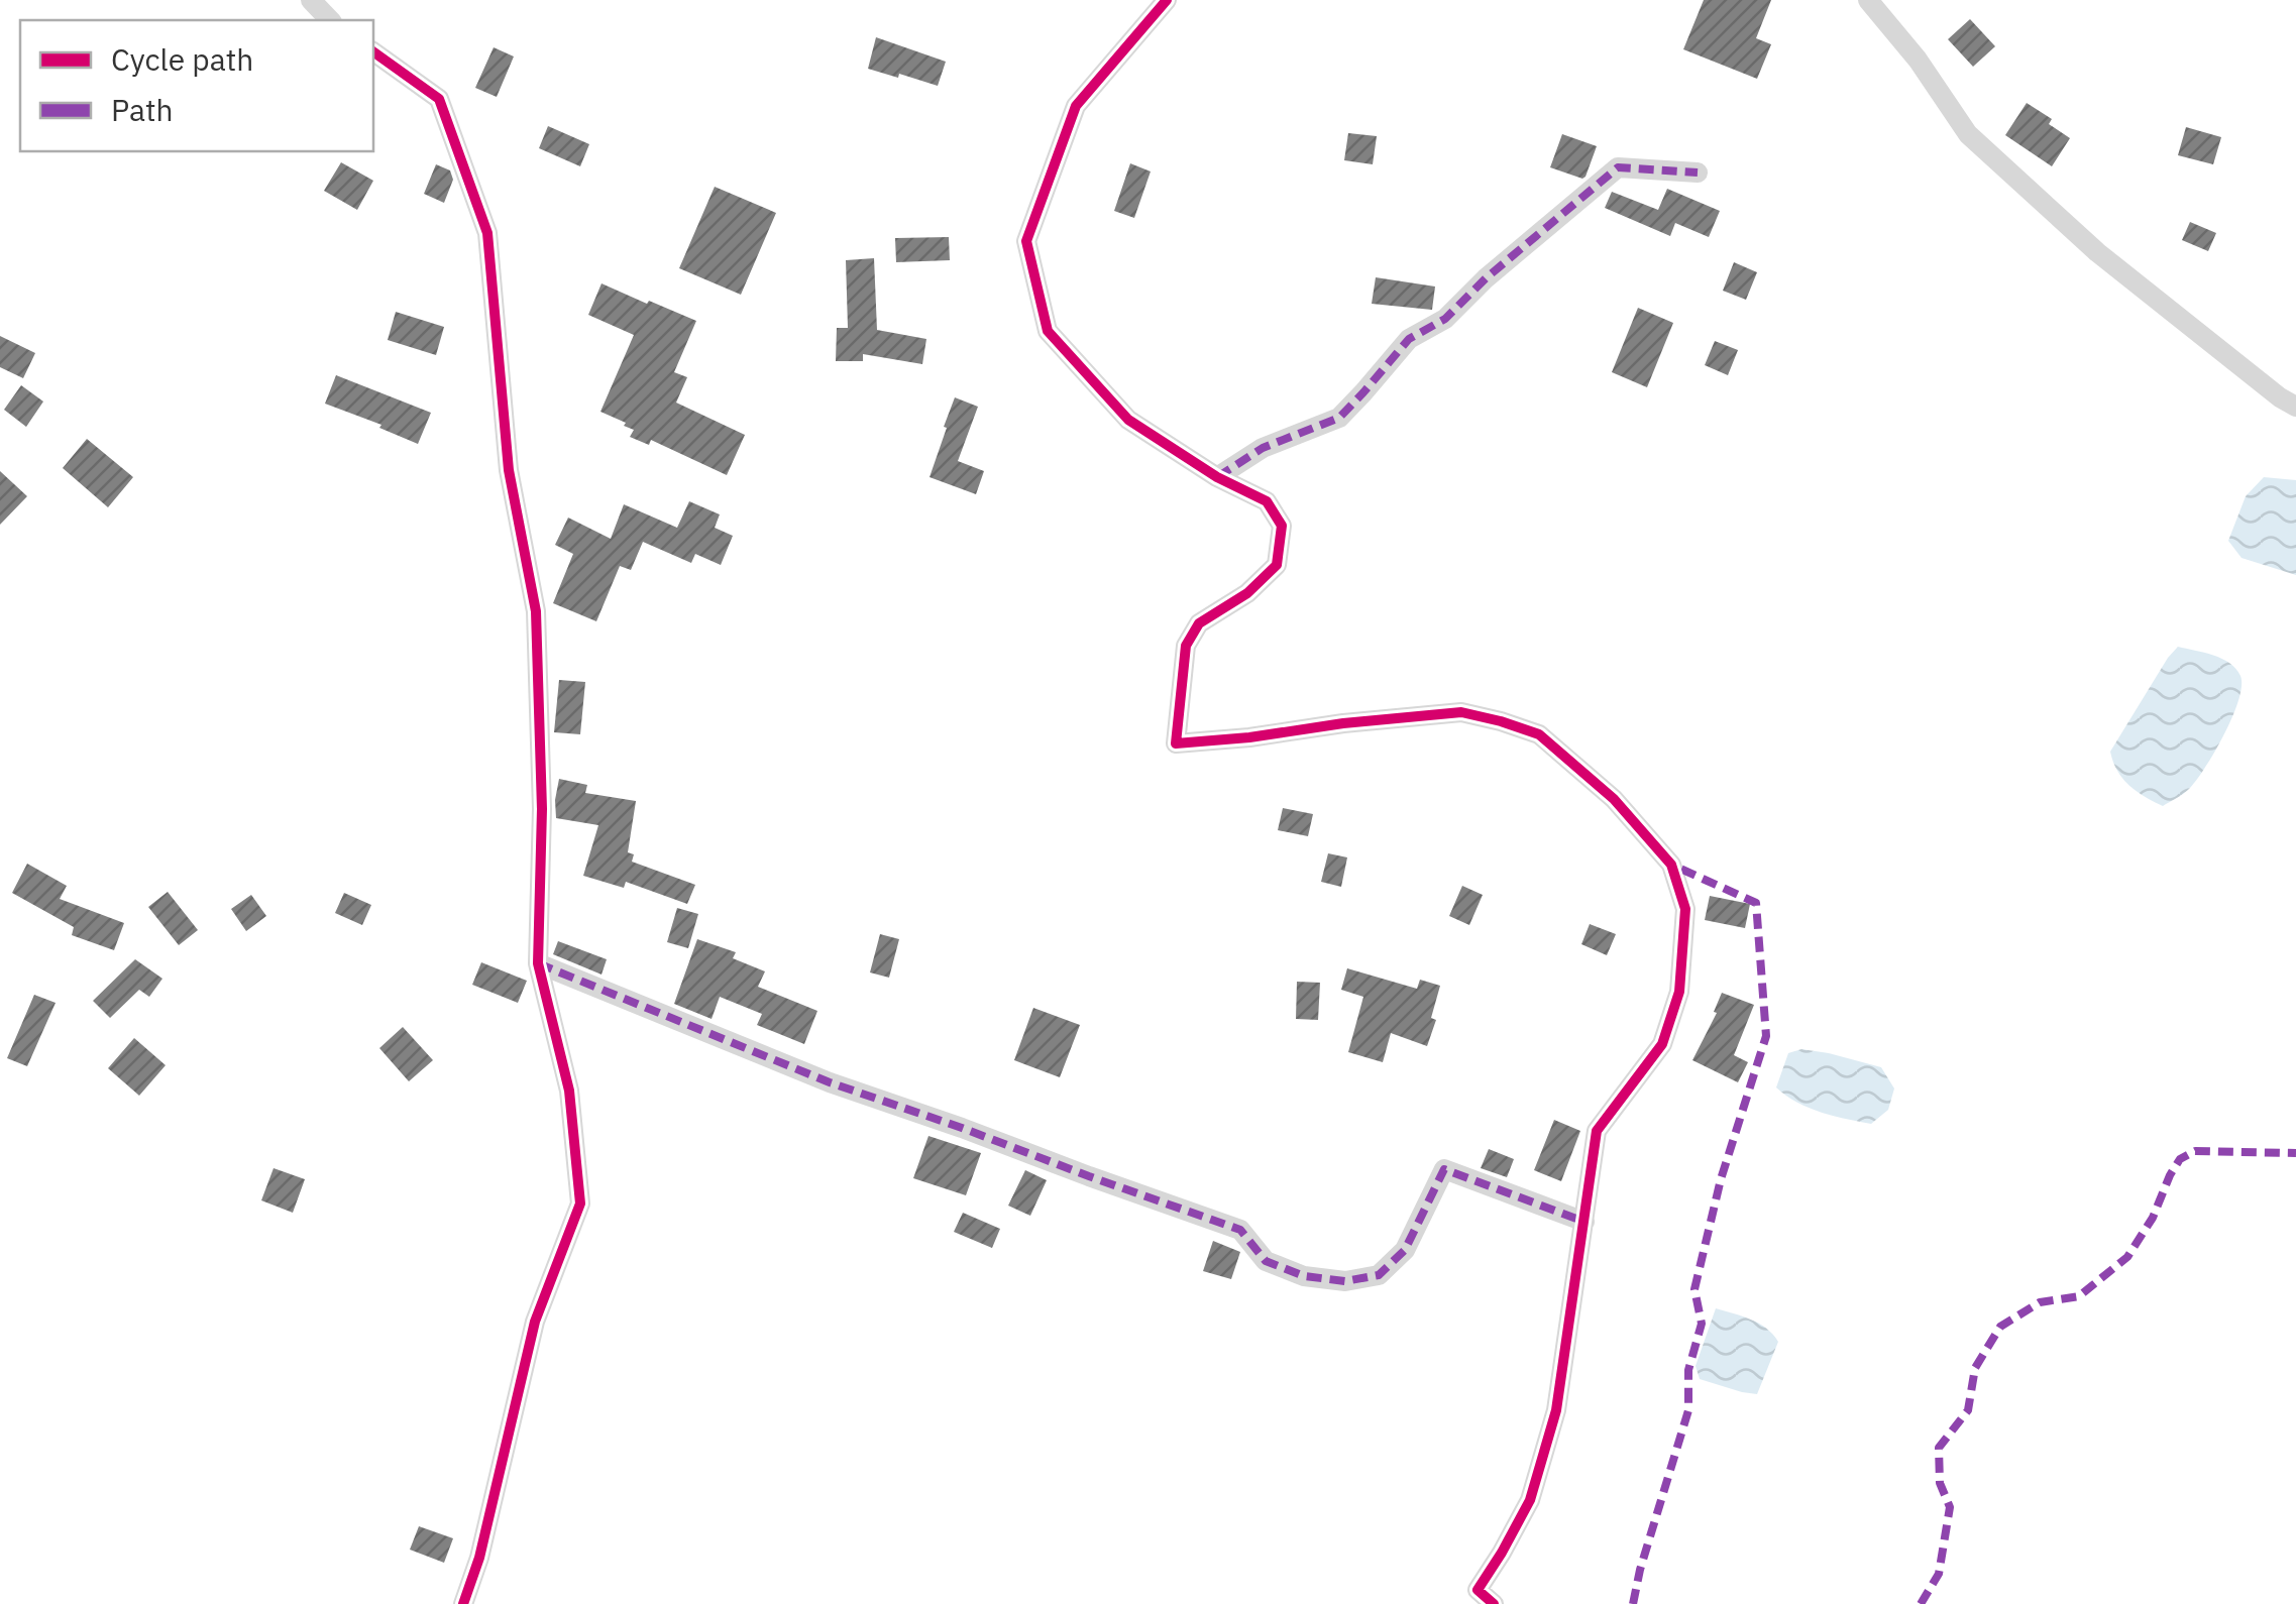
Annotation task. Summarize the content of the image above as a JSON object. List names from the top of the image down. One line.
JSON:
{"legend":["Cycle path","Path"]}
